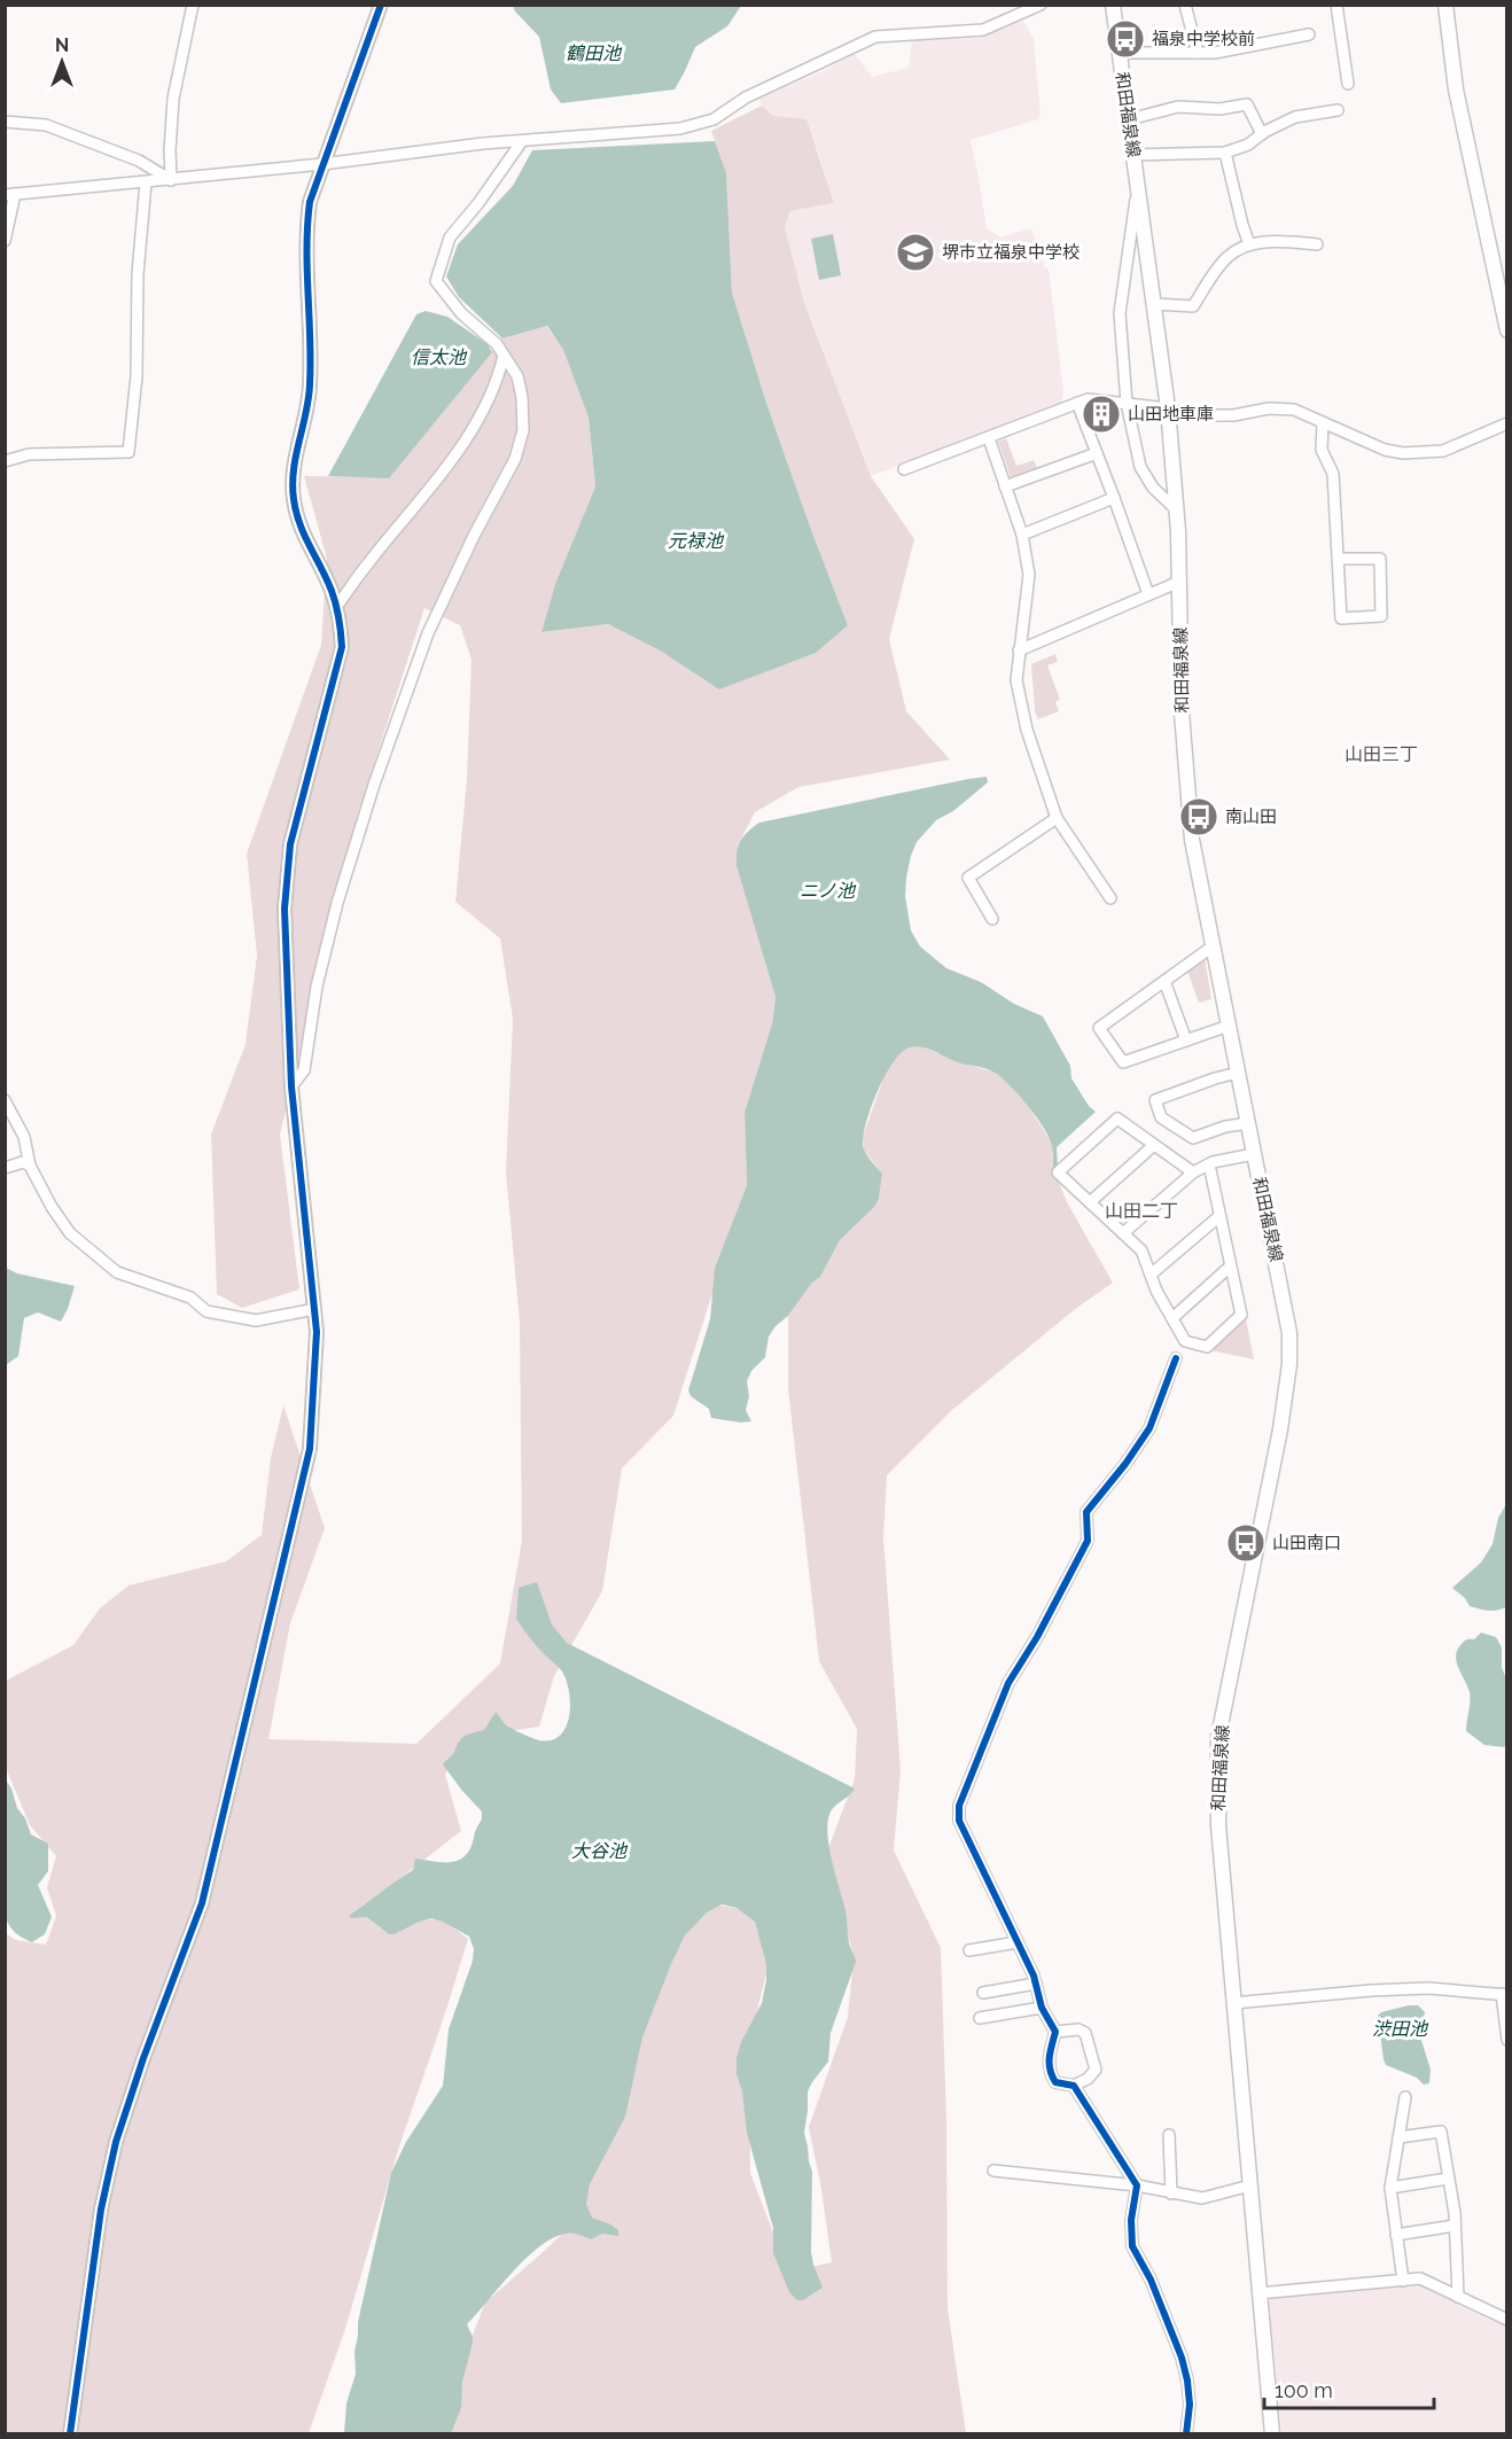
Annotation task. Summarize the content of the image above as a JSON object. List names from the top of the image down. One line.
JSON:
{"streets":{"main road":["和田福泉線"]},"districts":["山田三丁","山田二丁"],"water":["鶴田池","信太池","元禄池","ニノ池","大谷池","渋田池"],"places":{"bus stop":["福泉中学校前","南山田","山田南口"],"school or university":["堺市立福泉中学校"],"building":["山田地車庫"]},"scale_bar":"100 m","north":"top"}
